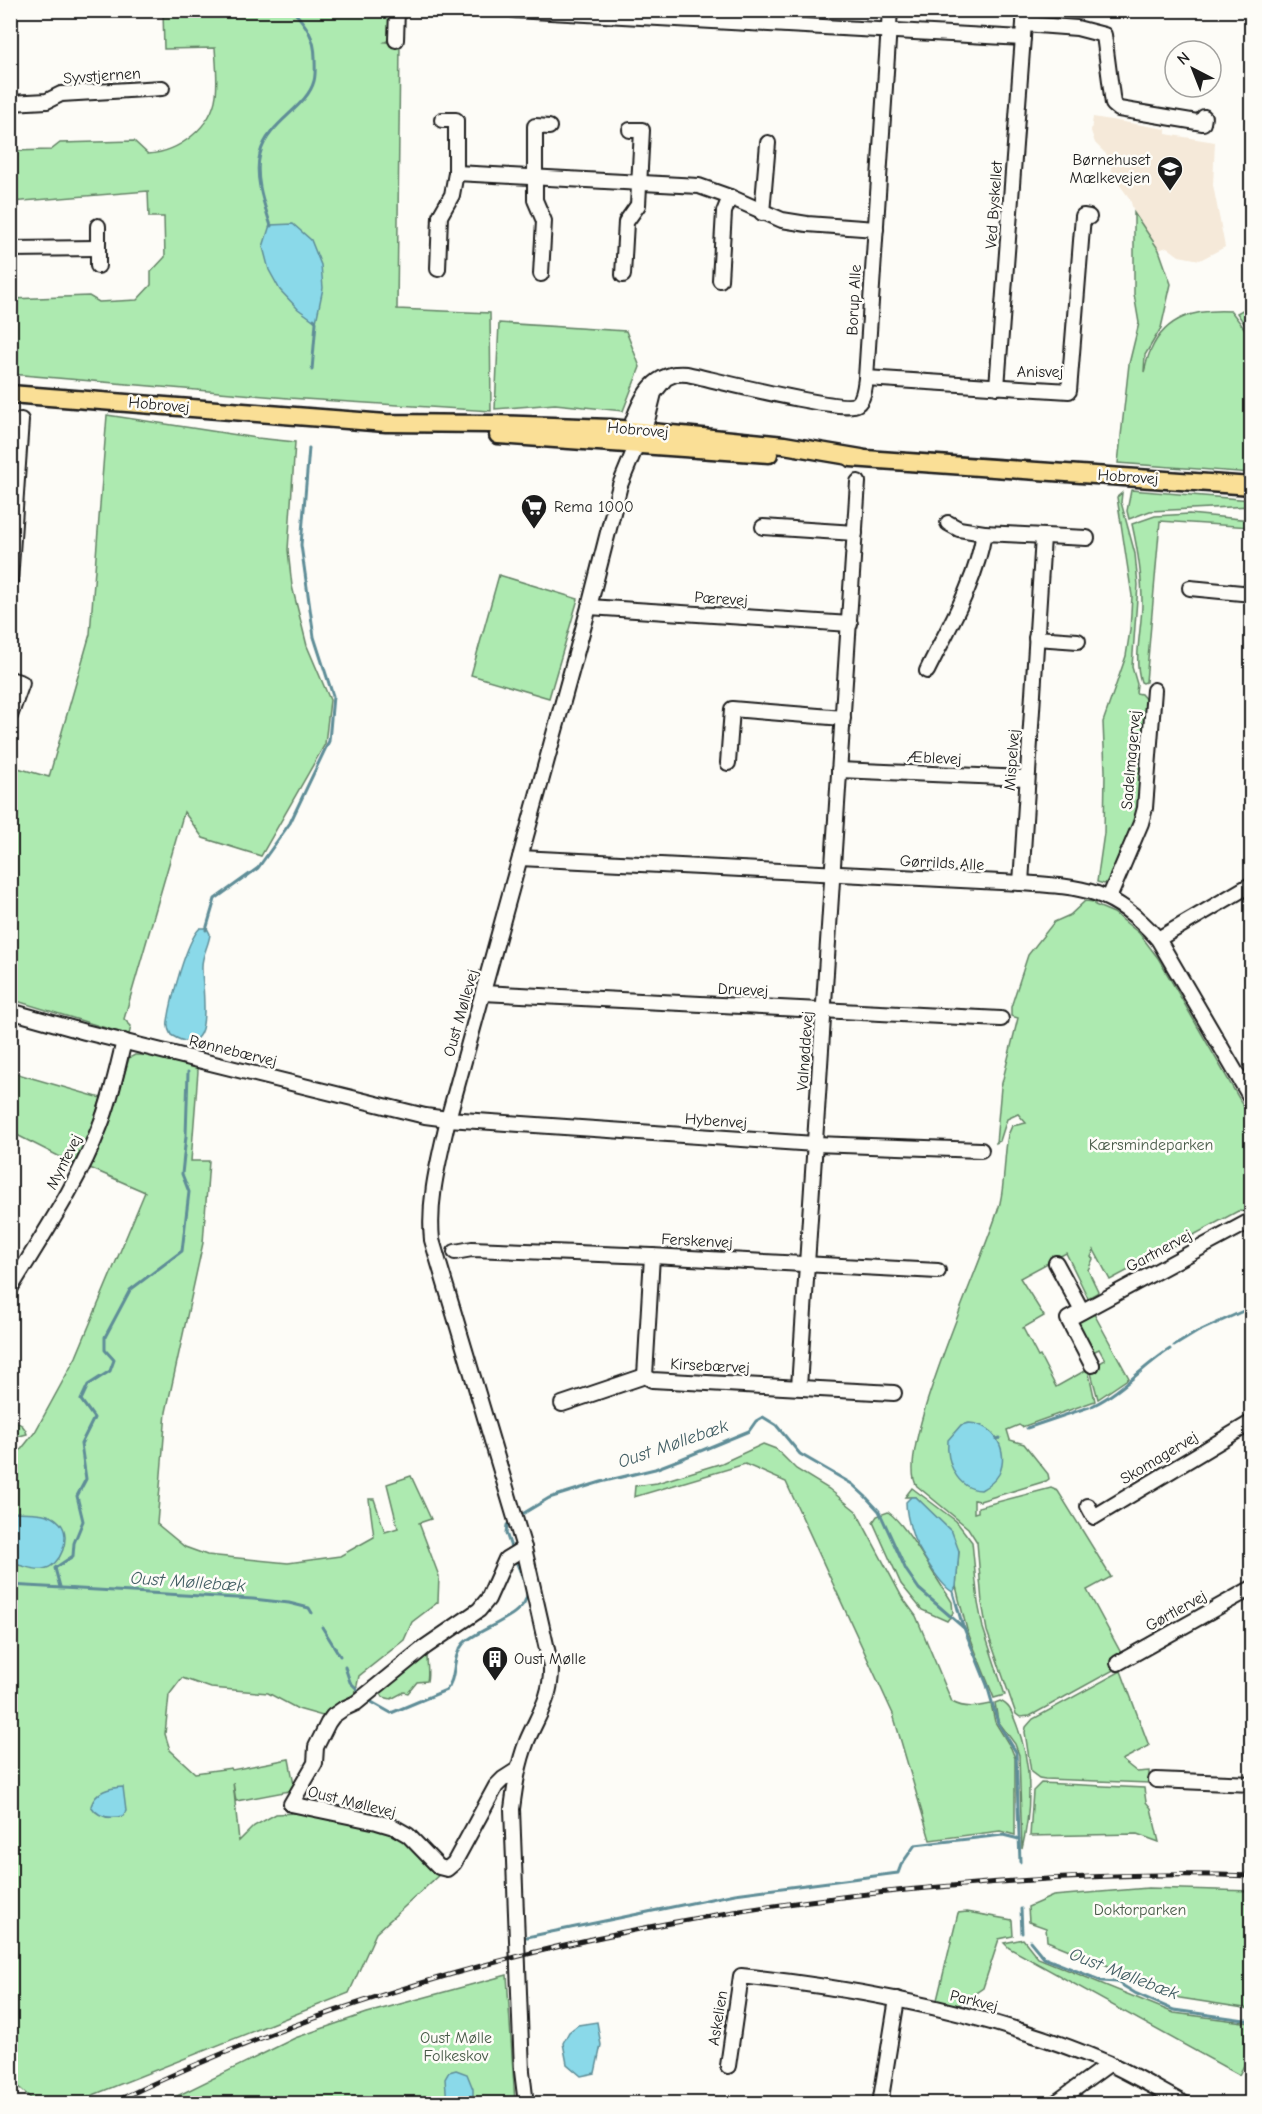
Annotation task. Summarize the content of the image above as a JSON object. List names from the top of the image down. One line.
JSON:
{"streets":{"main road":["Hobrovej"],"street":["Syvstjernen","Ved Byskellet","Borup Alle","Anisvej","Pærevej","Æblevej","Mispelvej","Sadelmagervej","Gørrilds Alle","Druevej","Oust Møllevej","Rønnebærvej","Valnøddevej","Hybenvej","Myntevej","Ferskenvej","Gartnervej","Kirsebærvej","Skomagervej","Gørtlervej","Parkvej","Askelien"]},"crossings":[["Ved Byskellet","Anisvej"],["Borup Alle","Anisvej"],["Borup Alle","Hobrovej"],["Borup Alle","Oust Møllevej"],["Hobrovej","Oust Møllevej"],["Pærevej","Oust Møllevej"],["Pærevej","Valnøddevej"],["Æblevej","Mispelvej"],["Æblevej","Valnøddevej"],["Mispelvej","Gørrilds Alle"],["Sadelmagervej","Gørrilds Alle"],["Gørrilds Alle","Oust Møllevej"],["Gørrilds Alle","Valnøddevej"],["Druevej","Oust Møllevej"],["Druevej","Valnøddevej"],["Oust Møllevej","Rønnebærvej"],["Oust Møllevej","Hybenvej"],["Rønnebærvej","Hybenvej"],["Rønnebærvej","Myntevej"],["Valnøddevej","Hybenvej"],["Valnøddevej","Ferskenvej"],["Valnøddevej","Kirsebærvej"],["Ferskenvej","Kirsebærvej"],["Parkvej","Askelien"]],"water":["Oust Møllebæk"],"parks":["Kærsmindeparken","Doktorparken","Oust Mølle Folkeskov"],"places":{"school or university":["Børnehuset Mælkevejen"],"supermarket":["Rema 1000"],"building":["Oust Mølle"]},"north":"top left"}
